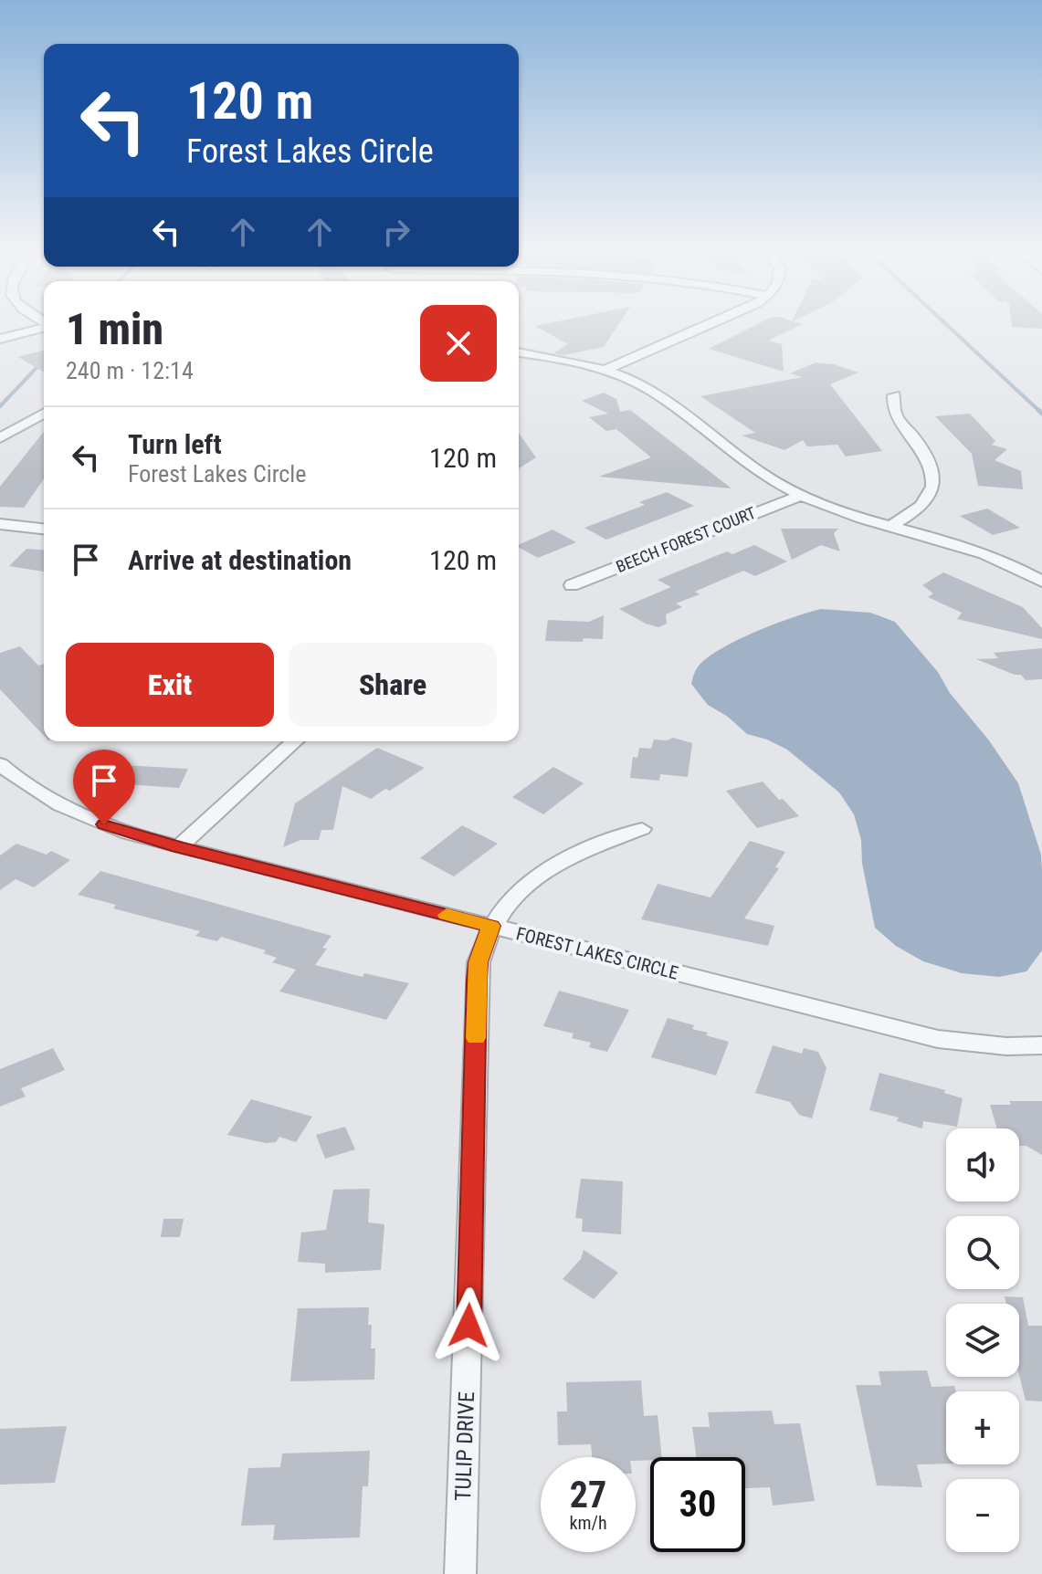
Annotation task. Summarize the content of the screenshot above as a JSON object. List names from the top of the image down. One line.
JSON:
{"streets":{"street":["BEECH FOREST COURT","FOREST LAKES CIRCLE","TULIP DRIVE"]},"crossings":[["FOREST LAKES CIRCLE","TULIP DRIVE"]],"page":{"turn":["120 m","Forest Lakes Circle"],"heading":["1 min","240 m · 12:14"],"list":[{"name":"Turn left","note":"Forest Lakes Circle","value":"120 m"},{"name":"Arrive at destination","value":"120 m"}],"buttons":["Exit","Share"],"map_buttons":["+","−"],"speed":"27 km/h","limit":"30"}}
